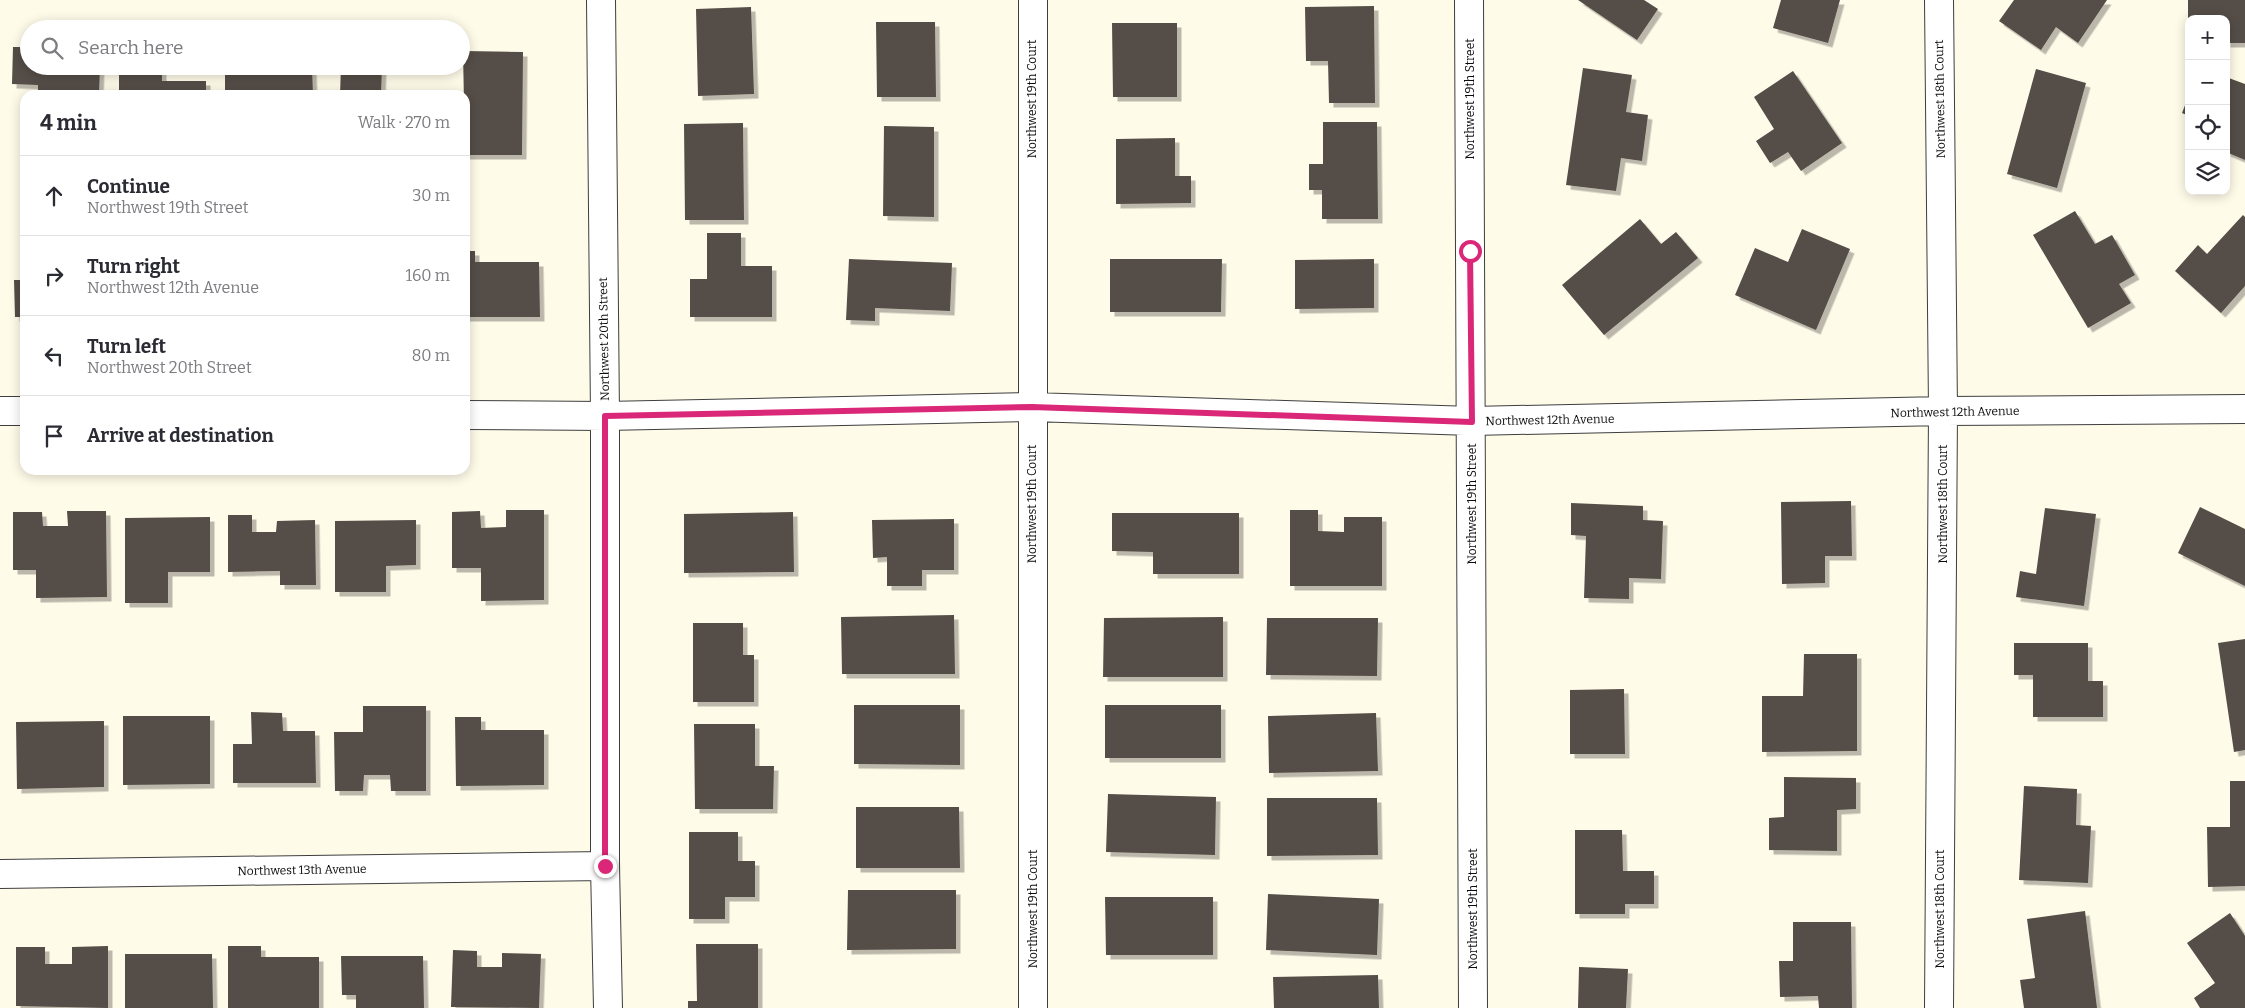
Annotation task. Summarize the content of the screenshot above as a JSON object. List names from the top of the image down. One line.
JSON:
{"streets":{"street":["Northwest 19th Court","Northwest 19th Street","Northwest 18th Court","Northwest 20th Street","Northwest 12th Avenue","Northwest 13th Avenue"]},"crossings":[["Northwest 19th Court","Northwest 12th Avenue"],["Northwest 19th Street","Northwest 12th Avenue"],["Northwest 18th Court","Northwest 12th Avenue"],["Northwest 20th Street","Northwest 12th Avenue"],["Northwest 20th Street","Northwest 13th Avenue"]],"page":{"map_buttons":["+","−"],"search":"Search here","heading":["4 min","Walk · 270 m"],"list":[["Continue","Northwest 19th Street","30 m"],["Turn right","Northwest 12th Avenue","160 m"],["Turn left","Northwest 20th Street","80 m"],"Arrive at destination"]}}
